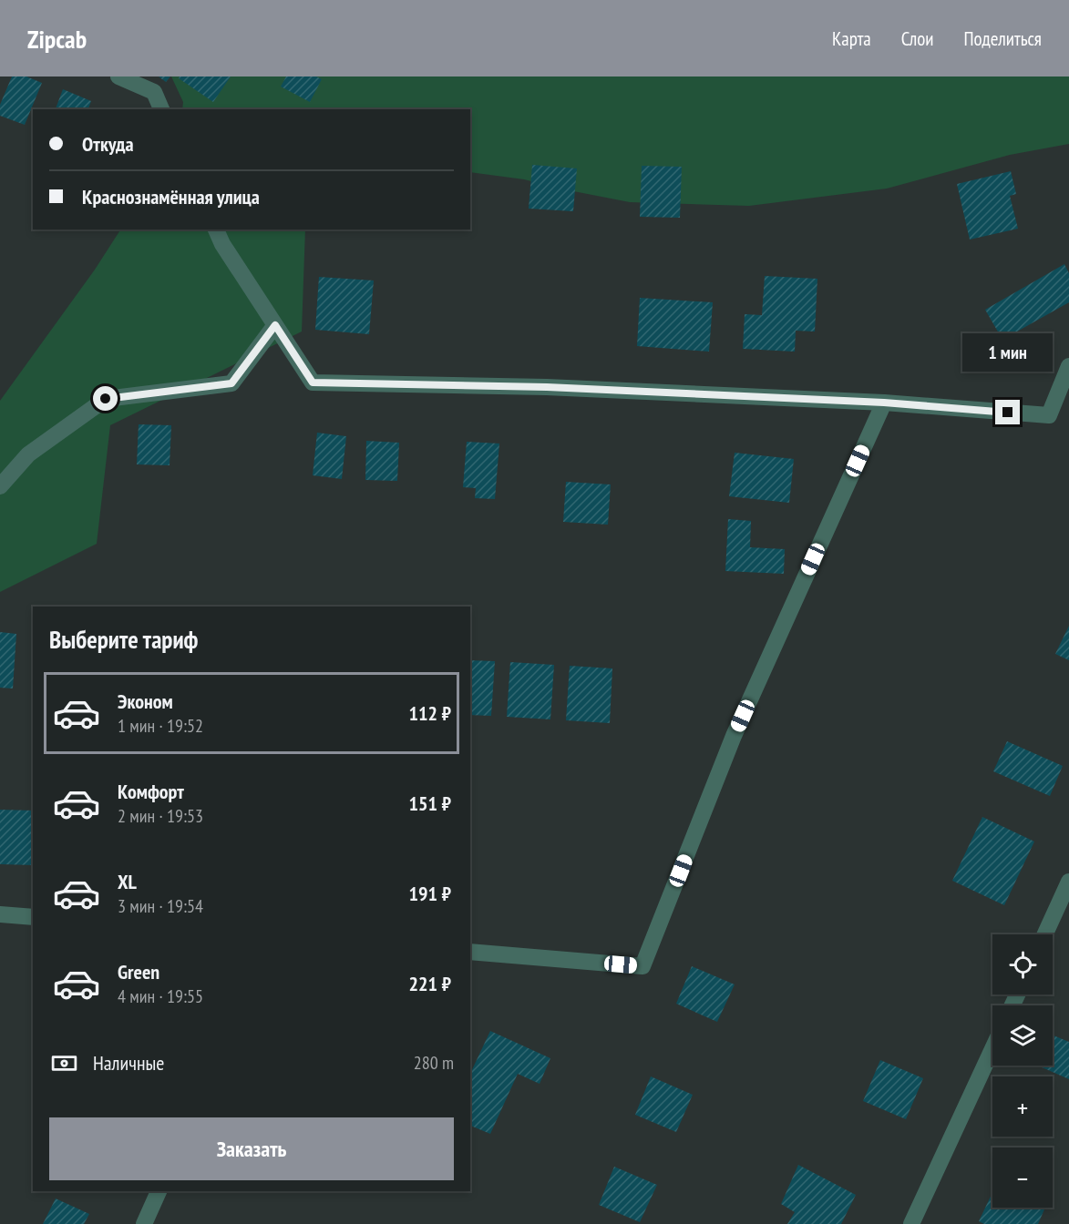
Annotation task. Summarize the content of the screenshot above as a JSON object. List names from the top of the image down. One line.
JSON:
{"page":{"header":"Zipcab","nav":["Карта","Слои","Поделиться"],"banner":["Откуда","Краснознамённая улица"],"bubble":"1 мин","heading":"Выберите тариф","list":[{"name":"Эконом","note":"1 мин · 19:52","value":"112 ₽"},{"name":"Комфорт","note":"2 мин · 19:53","value":"151 ₽"},{"name":"XL","note":"3 мин · 19:54","value":"191 ₽"},{"name":"Green","note":"4 мин · 19:55","value":"221 ₽"}],"map_buttons":["+","−"],"pay":["Наличные","280 m"],"buttons":"Заказать"}}
